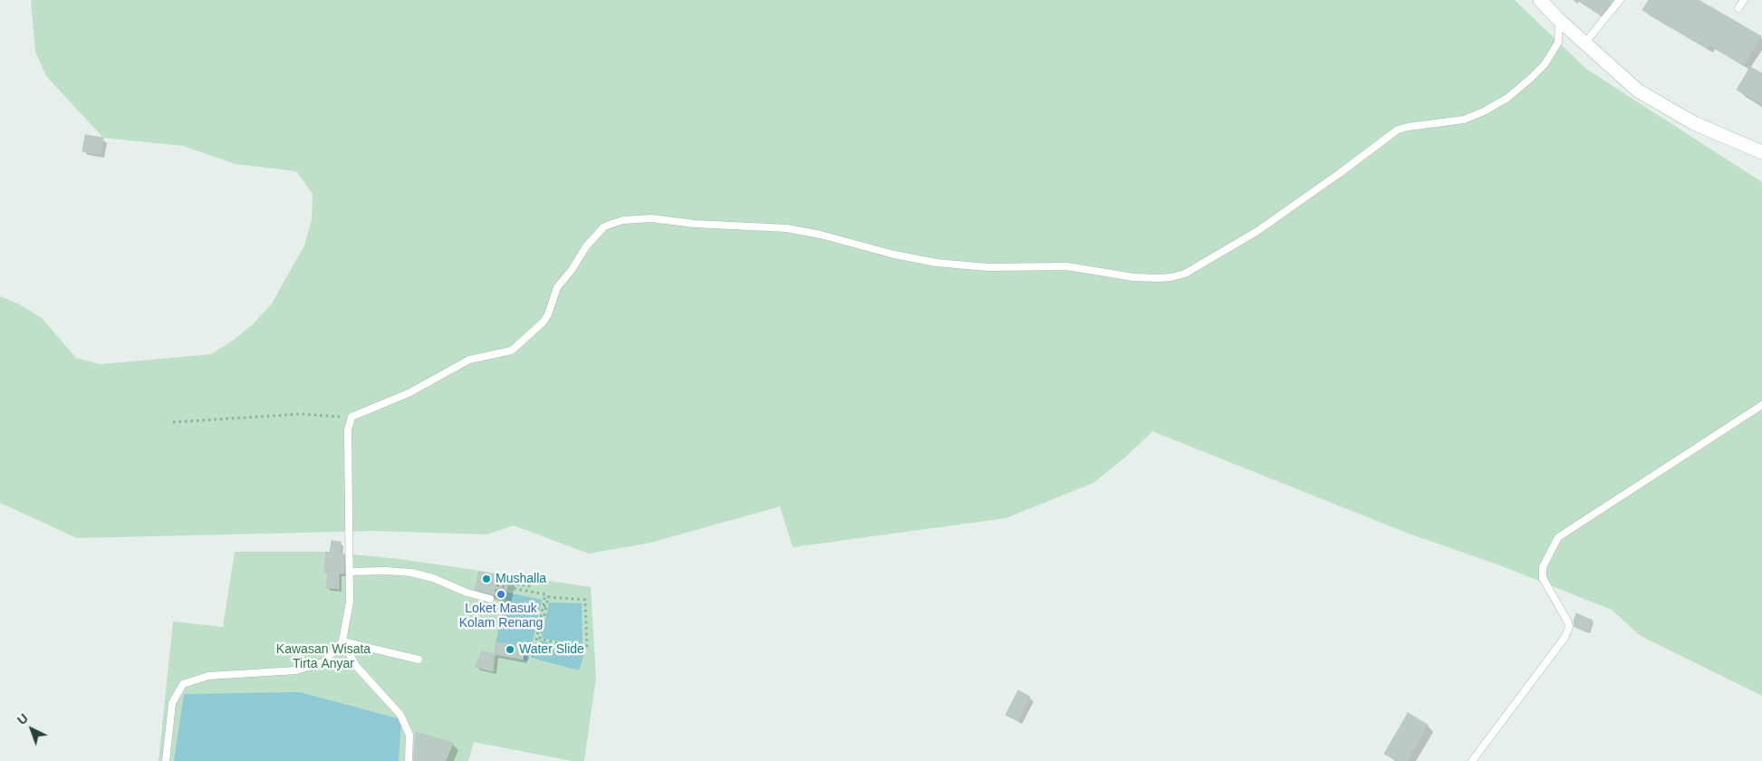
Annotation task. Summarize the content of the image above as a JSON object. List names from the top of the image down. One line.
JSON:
{"parks":["Kawasan Wisata Tirta Anyar"],"places":["Mushalla","Loket Masuk Kolam Renang","Water Slide"],"north":"top left"}
